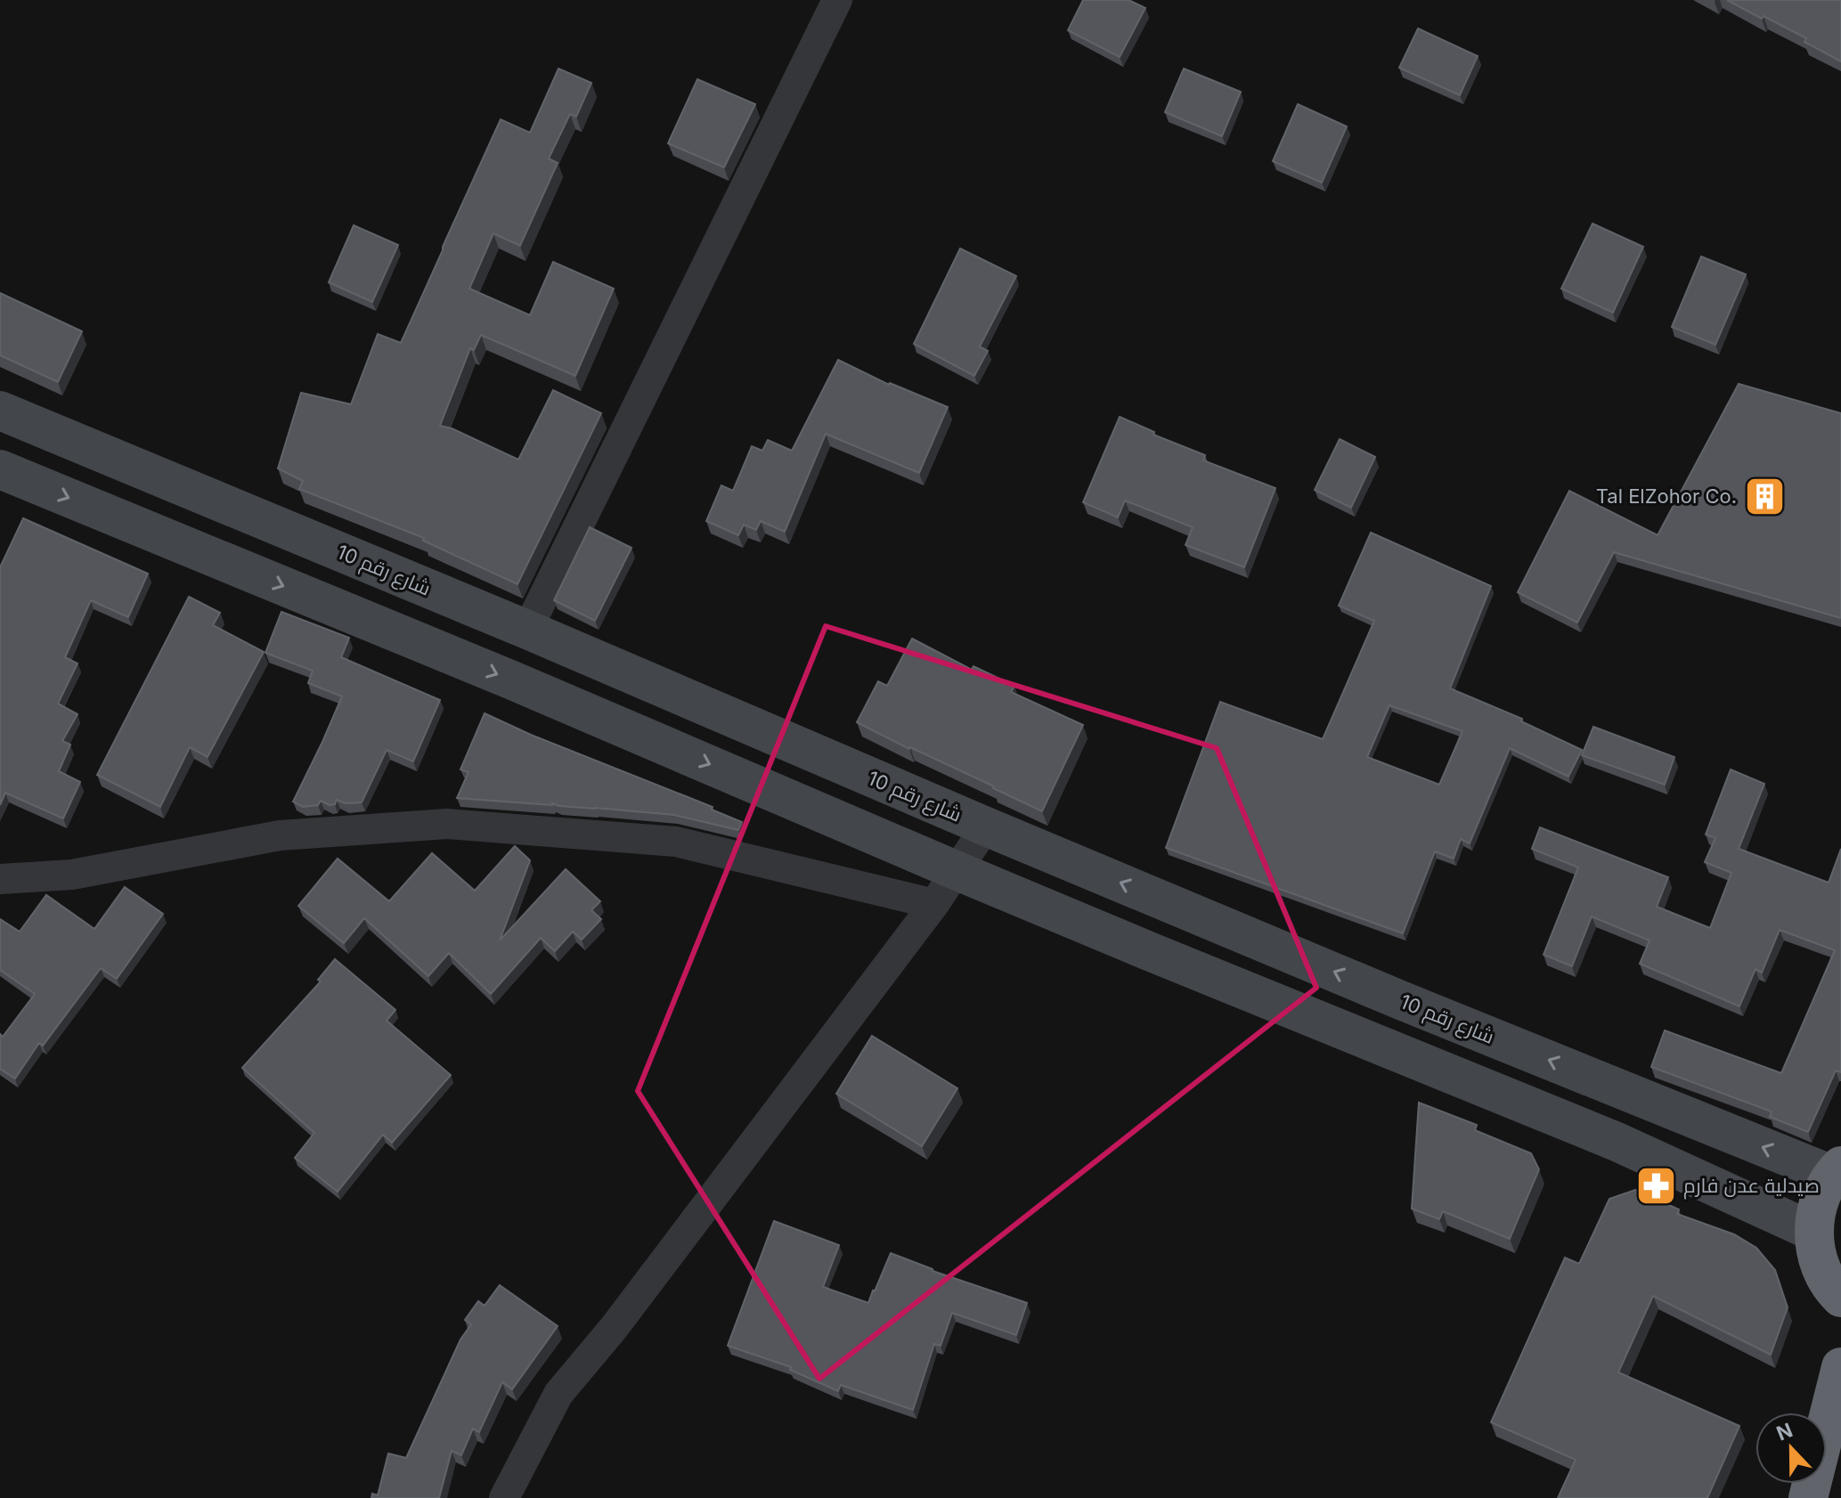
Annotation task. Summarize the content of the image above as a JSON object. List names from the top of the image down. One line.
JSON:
{"streets":{"main road":["شارع رقم 10"]},"places":{"building":["Tal ElZohor Co."],"pharmacy":["صيدلية عدن فارم"]},"north":"top"}
